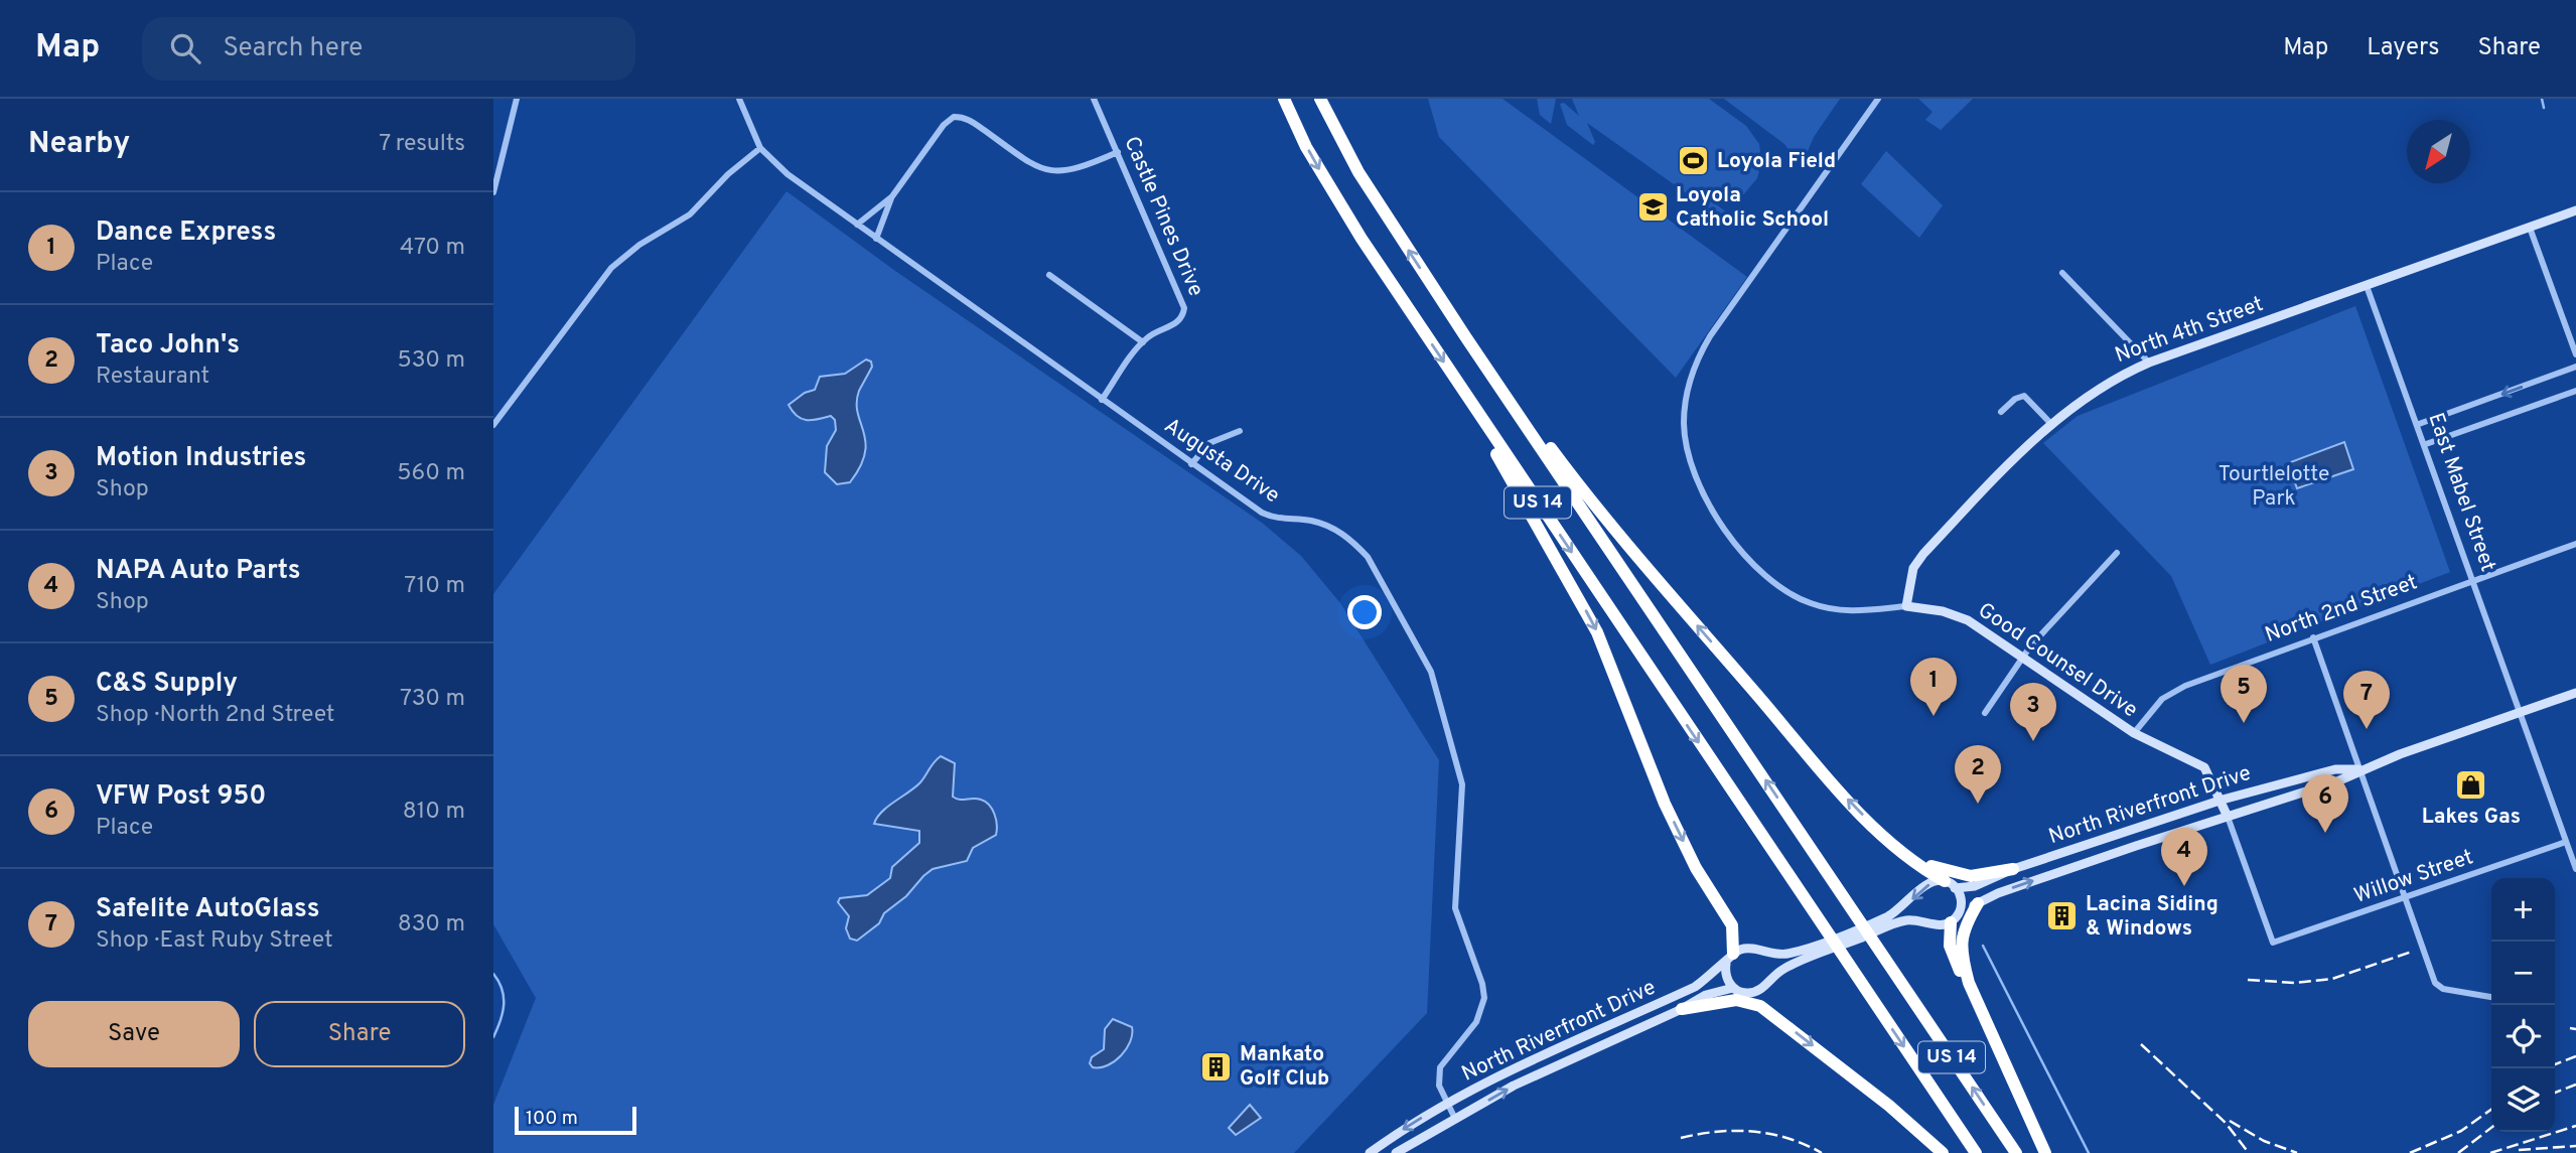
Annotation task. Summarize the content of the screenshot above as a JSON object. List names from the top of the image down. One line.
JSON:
{"streets":{"highway":["US 14"],"main road":["North 4th Street","Good Counsel Drive","North Riverfront Drive"],"street":["Castle Pines Drive","Augusta Drive","East Mabel Street","North 2nd Street","Willow Street"]},"crossings":[["Castle Pines Drive","Augusta Drive"],["North 4th Street","East Mabel Street"],["North 4th Street","Good Counsel Drive"],["Augusta Drive","North Riverfront Drive"],["East Mabel Street","North 2nd Street"],["East Mabel Street","North Riverfront Drive"],["East Mabel Street","Willow Street"],["North 2nd Street","Good Counsel Drive"],["Good Counsel Drive","North Riverfront Drive"],["Good Counsel Drive","Willow Street"],["North Riverfront Drive","Willow Street"]],"parks":["Tourtlelotte Park"],"places":{"sports":["Loyola Field"],"school or university":["Loyola Catholic School"],"shop":["Lakes Gas"],"building":["Lacina Siding & Windows","Mankato Golf Club"]},"scale_bar":"100 m","north":"bottom left","page":{"header":"Map","search":"Search here","nav":["Map","Layers","Share"],"heading":["Nearby","7 results"],"list":[{"mark":"1","name":"Dance Express","note":"Place","value":"470 m"},{"mark":"2","name":"Taco John's","note":"Restaurant","value":"530 m"},{"mark":"3","name":"Motion Industries","note":"Shop","value":"560 m"},{"mark":"4","name":"NAPA Auto Parts","note":"Shop","value":"710 m"},{"mark":"5","name":"C&S Supply","note":"Shop · North 2nd Street","value":"730 m"},{"mark":"6","name":"VFW Post 950","note":"Place","value":"810 m"},{"mark":"7","name":"Safelite AutoGlass","note":"Shop · East Ruby Street","value":"830 m"}],"pins":["1","5","7","3","2","6","4"],"map_buttons":["+","−"],"buttons":["Save","Share"],"scale":"100 m"}}
